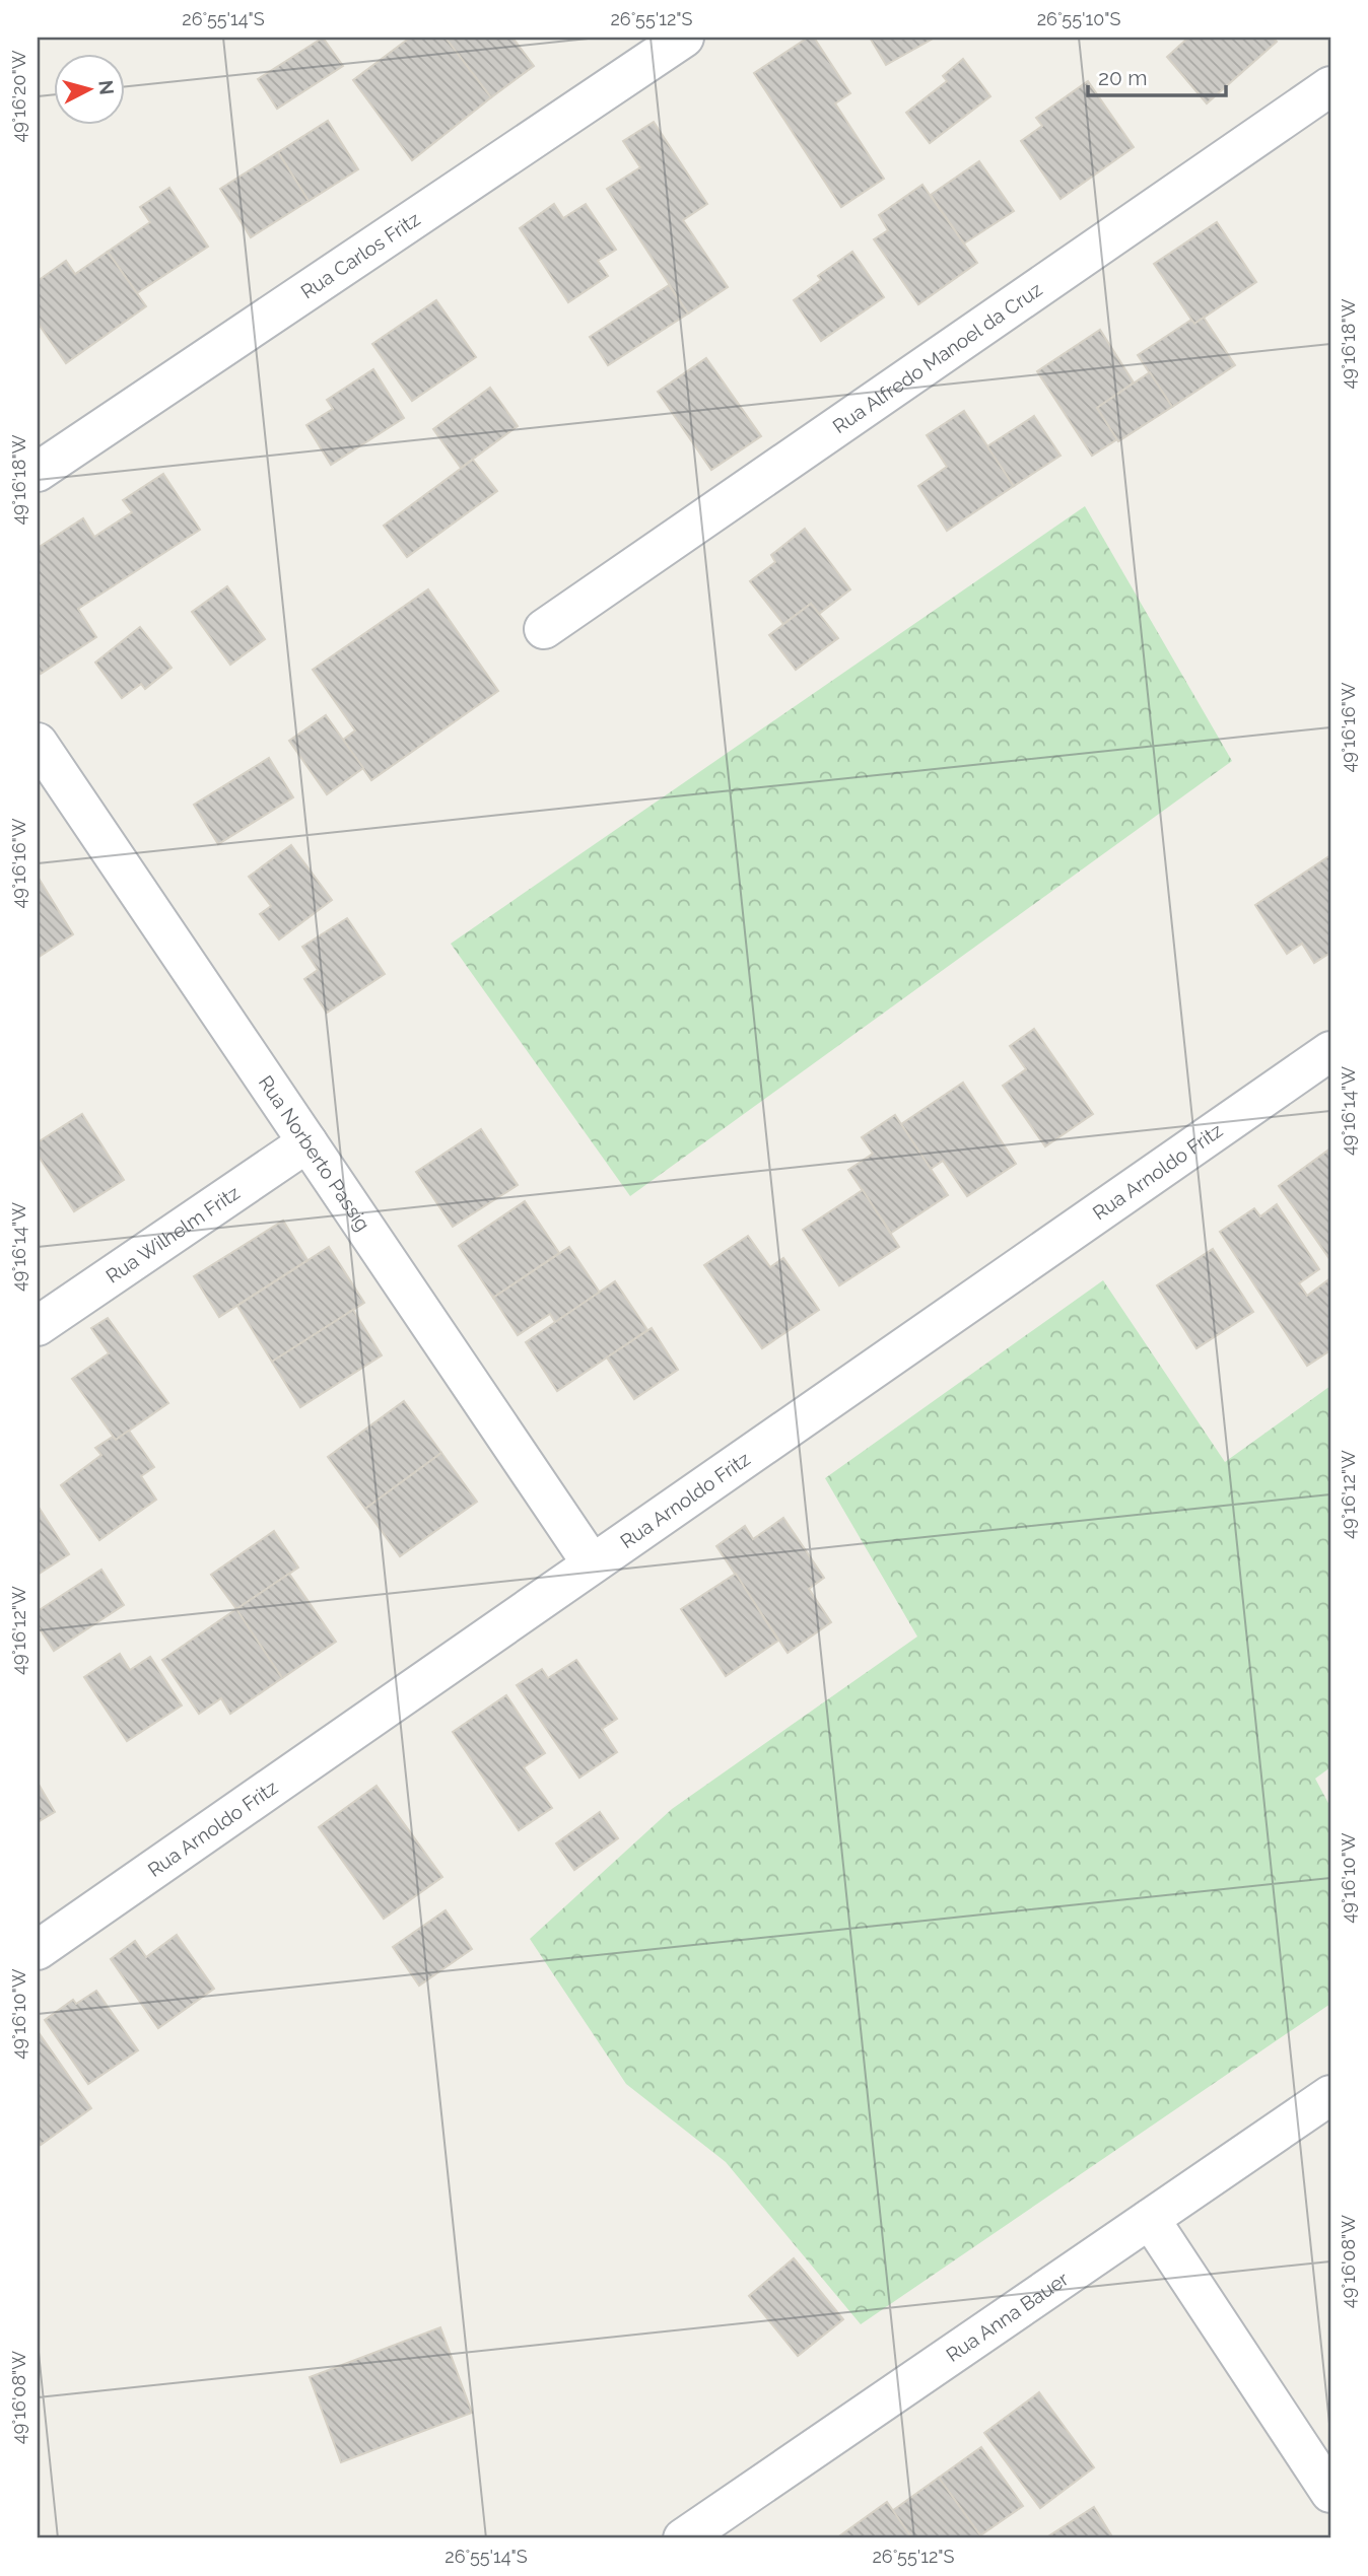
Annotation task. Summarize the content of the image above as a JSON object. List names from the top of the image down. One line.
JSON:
{"streets":{"street":["Rua Carlos Fritz","Rua Alfredo Manoel da Cruz","Rua Norberto Passig","Rua Arnoldo Fritz","Rua Wilhelm Fritz","Rua Anna Bauer"]},"crossings":[["Rua Norberto Passig","Rua Arnoldo Fritz"],["Rua Norberto Passig","Rua Wilhelm Fritz"]],"scale_bar":"20 m","north":"right","coordinates":["26°55'14\"S","26°55'12\"S","26°55'10\"S","49°16'20\"W","49°16'18\"W","49°16'16\"W","49°16'14\"W","49°16'12\"W","49°16'10\"W","49°16'08\"W"]}
